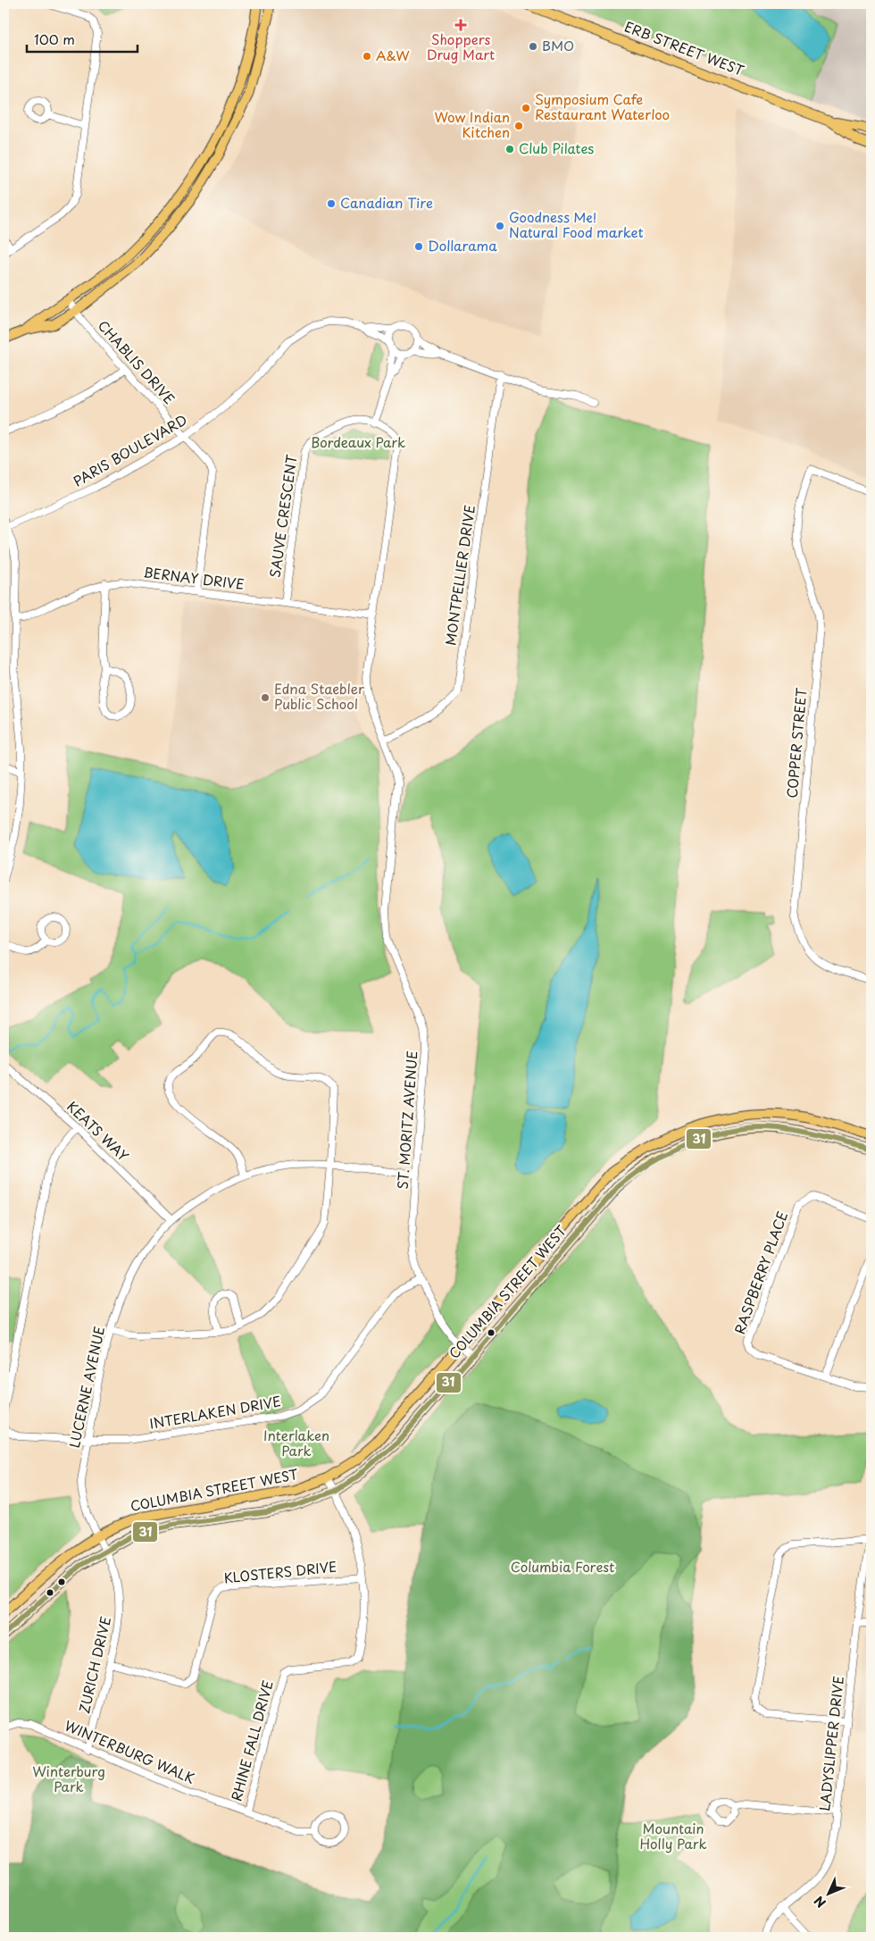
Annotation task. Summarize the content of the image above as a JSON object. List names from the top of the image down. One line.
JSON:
{"streets":{"main road":["ERB STREET WEST","COLUMBIA STREET WEST"],"street":["CHABLIS DRIVE","PARIS BOULEVARD","SAUVE CRESCENT","MONTPELLIER DRIVE","BERNAY DRIVE","COPPER STREET","ST. MORITZ AVENUE","KEATS WAY","RASPBERRY PLACE","LUCERNE AVENUE","INTERLAKEN DRIVE","KLOSTERS DRIVE","ZURICH DRIVE","RHINE FALL DRIVE","LADYSLIPPER DRIVE","WINTERBURG WALK"]},"crossings":[["CHABLIS DRIVE","PARIS BOULEVARD"],["CHABLIS DRIVE","BERNAY DRIVE"],["SAUVE CRESCENT","BERNAY DRIVE"],["SAUVE CRESCENT","ST. MORITZ AVENUE"],["MONTPELLIER DRIVE","ST. MORITZ AVENUE"],["BERNAY DRIVE","ST. MORITZ AVENUE"],["ST. MORITZ AVENUE","COLUMBIA STREET WEST"],["ST. MORITZ AVENUE","LUCERNE AVENUE"],["ST. MORITZ AVENUE","INTERLAKEN DRIVE"],["KEATS WAY","LUCERNE AVENUE"],["COLUMBIA STREET WEST","LUCERNE AVENUE"],["COLUMBIA STREET WEST","ZURICH DRIVE"],["COLUMBIA STREET WEST","RHINE FALL DRIVE"],["LUCERNE AVENUE","INTERLAKEN DRIVE"],["LUCERNE AVENUE","ZURICH DRIVE"],["KLOSTERS DRIVE","ZURICH DRIVE"],["KLOSTERS DRIVE","RHINE FALL DRIVE"],["ZURICH DRIVE","WINTERBURG WALK"],["RHINE FALL DRIVE","WINTERBURG WALK"]],"parks":["Bordeaux Park","Interlaken Park","Columbia Forest","Winterburg Park","Mountain Holly Park"],"places":{"health":["Shoppers Drug Mart"],"other":["BMO","A&W","Symposium Cafe Restaurant Waterloo","Wow Indian Kitchen","Club Pilates","Canadian Tire","Goodness Me! Natural Food market","Dollarama","Edna Staebler Public School"]},"lines":["transit line 31"],"scale_bar":"100 m","north":"bottom left"}
